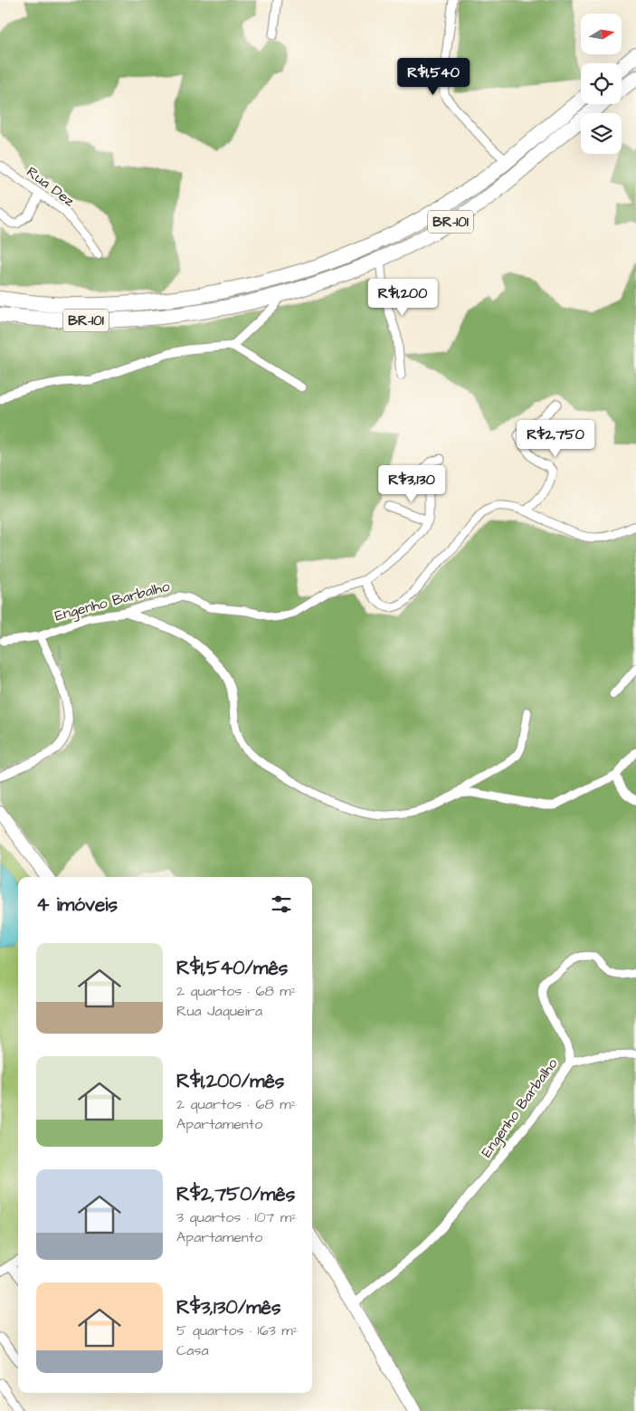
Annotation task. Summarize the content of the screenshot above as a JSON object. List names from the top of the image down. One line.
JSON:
{"streets":{"highway":["BR-101"],"street":["Rua Dez","Engenho Barbalho"]},"north":"right","page":{"price":["R$1,540","R$1,200","R$2,750","R$3,130"],"heading":"4 imóveis","list":[{"name":"R$1,540/mês","note":"2 quartos · 68 m² · Rua Jaqueira"},{"name":"R$1,200/mês","note":"2 quartos · 68 m² · Apartamento"},{"name":"R$2,750/mês","note":"3 quartos · 107 m² · Apartamento"},{"name":"R$3,130/mês","note":"5 quartos · 163 m² · Casa"}]}}
